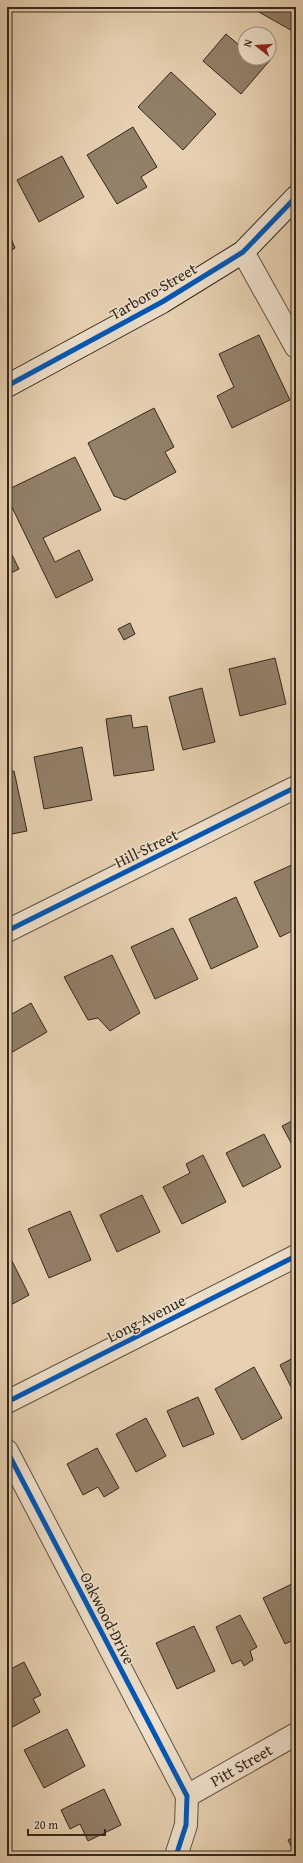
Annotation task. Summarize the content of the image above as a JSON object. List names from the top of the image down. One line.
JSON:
{"streets":{"street":["Tarboro Street","Hill Street","Long Avenue","Oakwood Drive","Pitt Street"]},"crossings":[["Oakwood Drive","Pitt Street"]],"scale_bar":"20 m","north":"left"}
